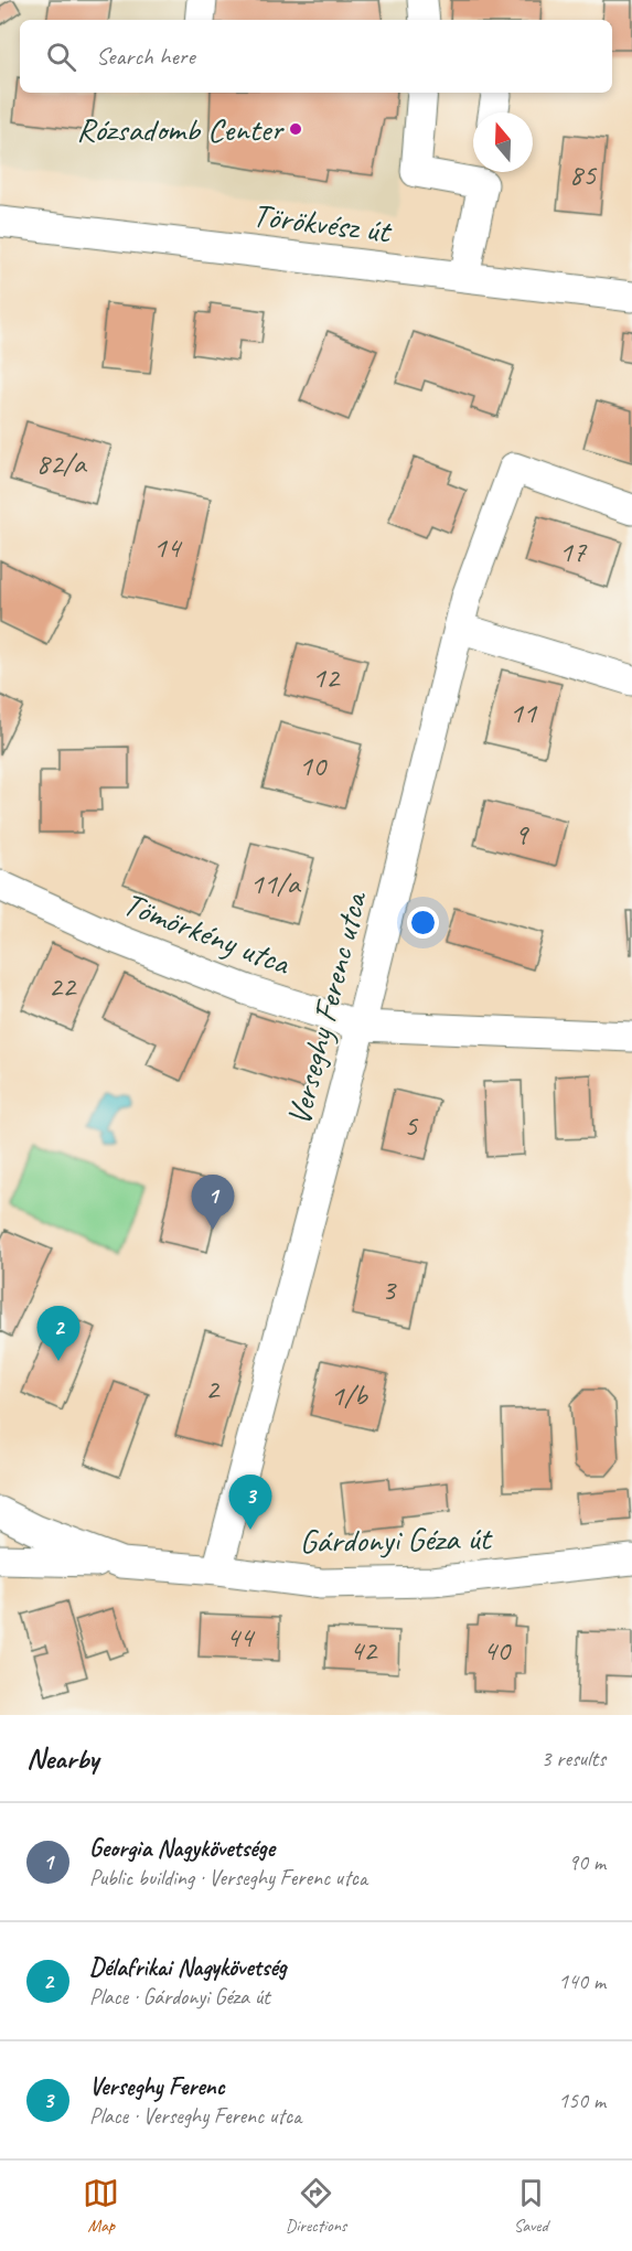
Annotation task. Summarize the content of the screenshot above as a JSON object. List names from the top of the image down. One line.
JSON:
{"streets":{"street":["Törökvész út","Tömörkény utca","Verseghy Ferenc utca","Gárdonyi Géza út"]},"crossings":[["Tömörkény utca","Verseghy Ferenc utca"],["Verseghy Ferenc utca","Gárdonyi Géza út"]],"places":["Rózsadomb Center"],"house_numbers":["85","82/a","14","17","12","11","10","9","11/a","22","5","3","2","1/b","44","42","40"],"north":"top","page":{"search":"Search here","pins":["1","2","3"],"heading":["Nearby","3 results"],"list":[{"mark":"1","name":"Georgia Nagykövetsége","note":"Public building · Verseghy Ferenc utca","value":"90 m"},{"mark":"2","name":"Délafrikai Nagykövetség","note":"Place · Gárdonyi Géza út","value":"140 m"},{"mark":"3","name":"Verseghy Ferenc","note":"Place · Verseghy Ferenc utca","value":"150 m"}],"nav":["Map","Directions","Saved"]}}
